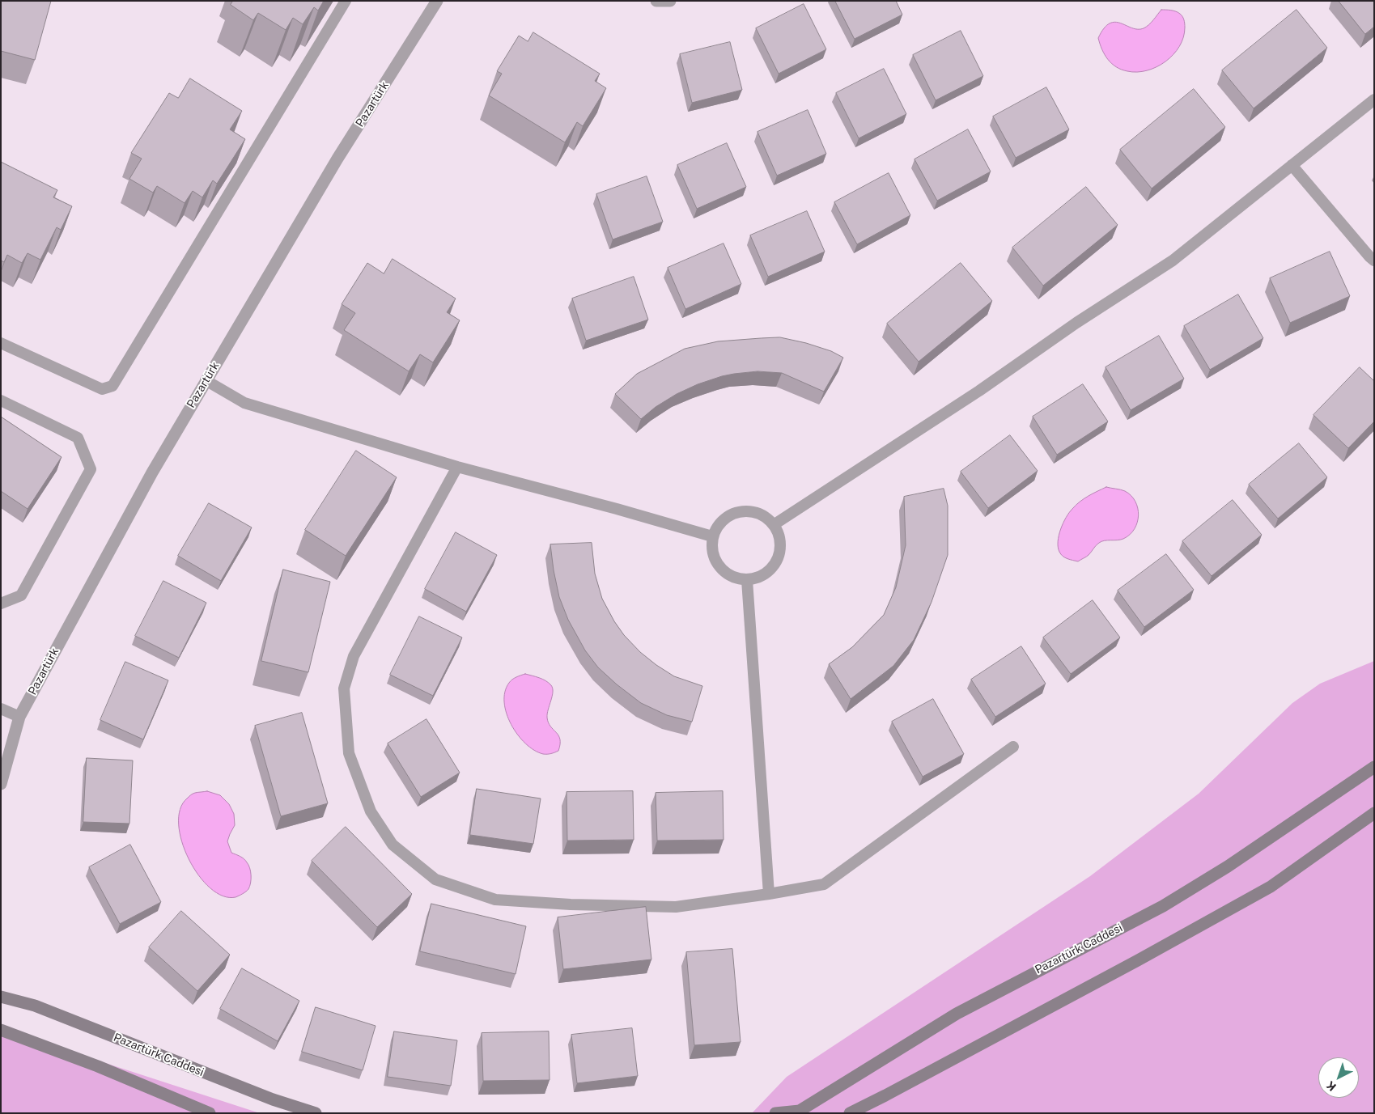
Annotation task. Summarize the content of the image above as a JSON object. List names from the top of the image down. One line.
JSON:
{"streets":{"street":["Pazartürk","Pazartürk Caddesi"]},"north":"bottom left"}
